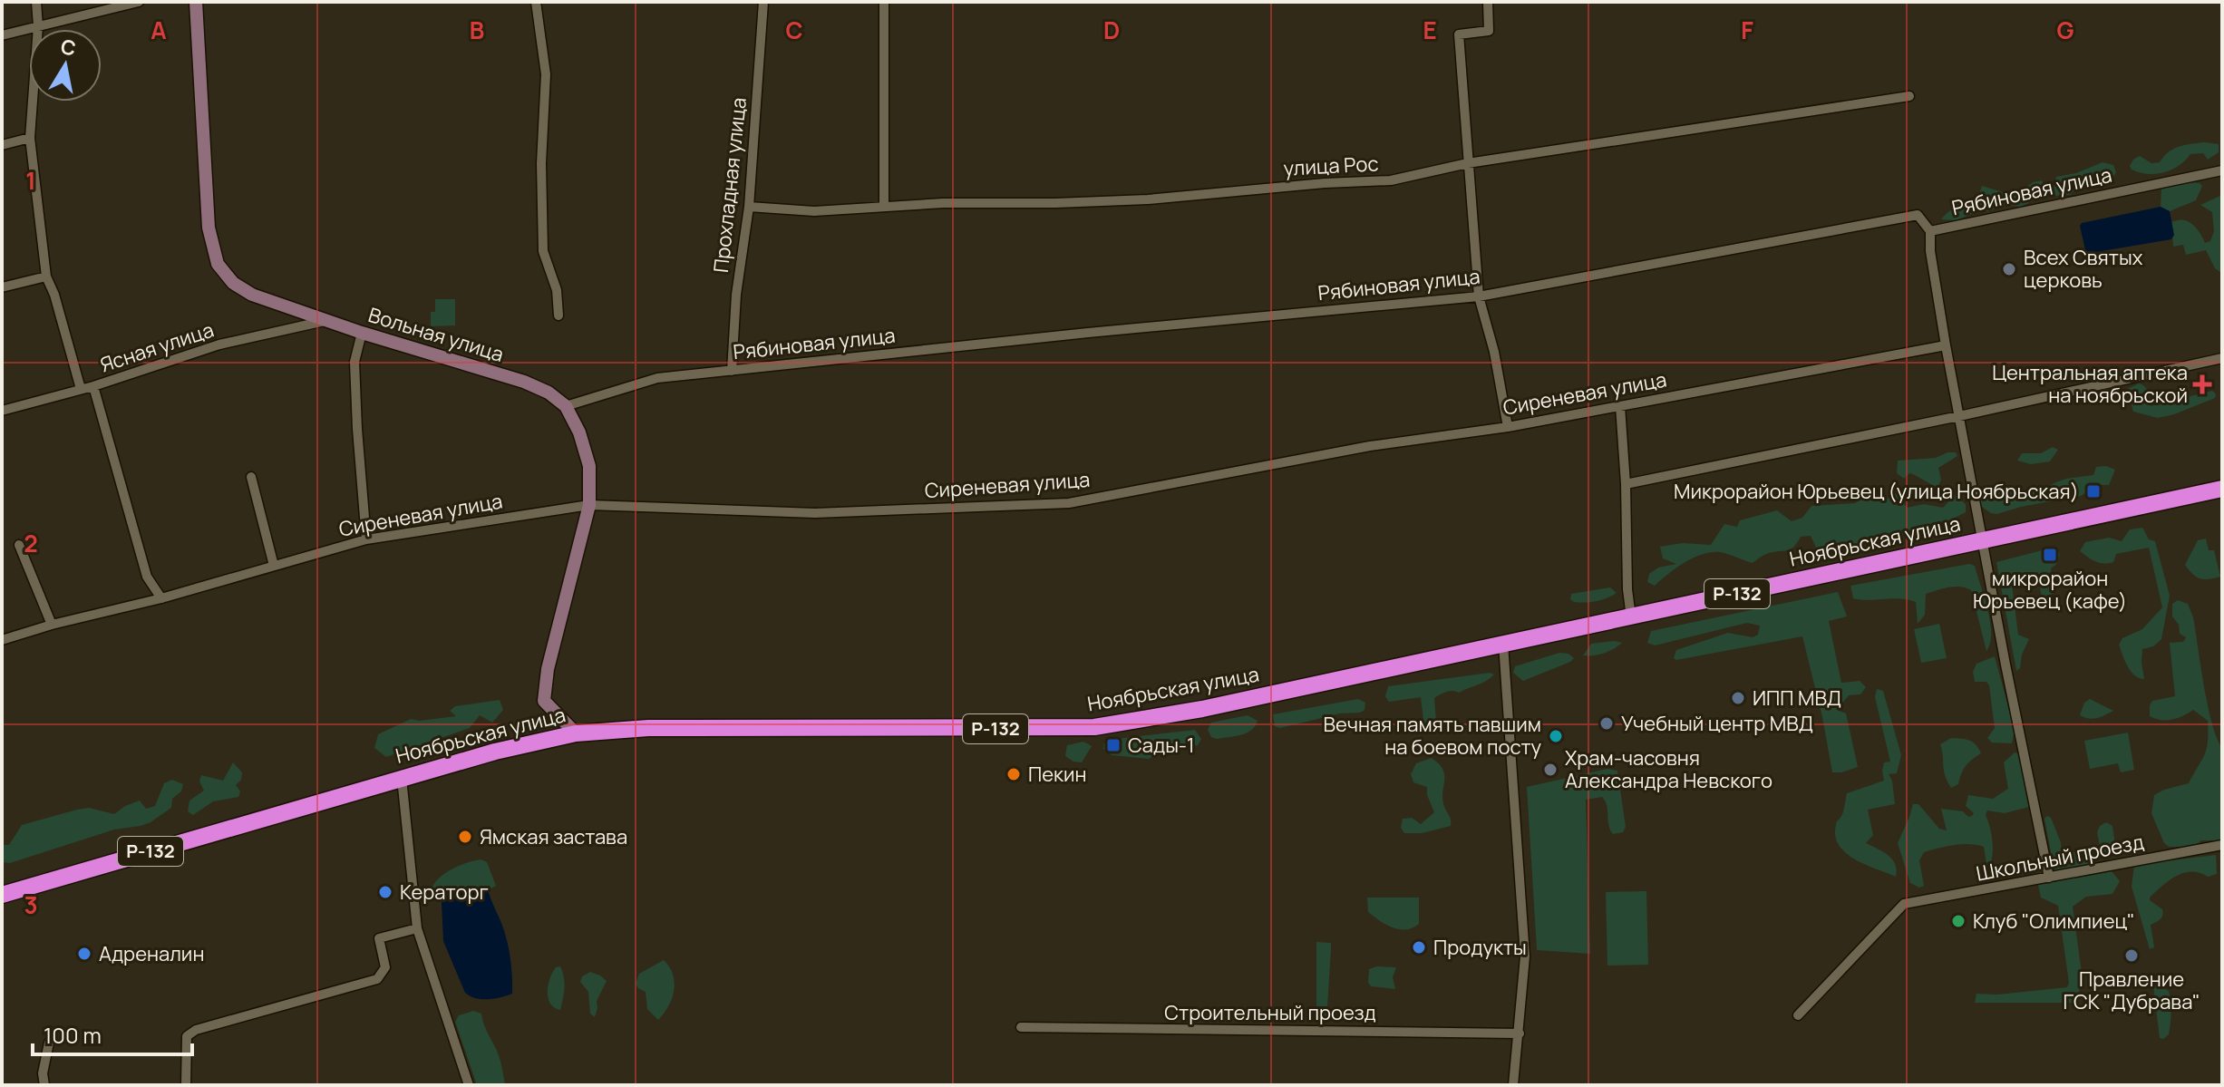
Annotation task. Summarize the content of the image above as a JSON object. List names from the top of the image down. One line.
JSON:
{"streets":{"highway":["Ноябрьская улица","Р-132"],"street":["улица Рос","Прохладная улица","Рябиновая улица","Вольная улица","Ясная улица","Сиреневая улица","Школьный проезд","Строительный проезд"]},"crossings":[["улица Рос","Прохладная улица"],["Прохладная улица","Рябиновая улица"],["Рябиновая улица","Вольная улица"],["Вольная улица","Ясная улица"]],"places":{"other":["Всех Святых церковь","ИПП МВД","Учебный центр МВД","Вечная память павшим на боевом посту","Храм-часовня Александра Невского","Пекин","Ямская застава","Кераторг","Клуб \"Олимпиец\"","Продукты","Адреналин","Правление ГСК \"Дубрава\""],"health":["Центральная аптека на ноябрьской"],"transit":["Микрорайон Юрьевец (улица Ноябрьская)","микрорайон Юрьевец (кафе)","Сады-1"]},"scale_bar":"100 m","north":"top","grid":{"columns":["A","B","C","D","E","F","G"],"rows":["1","2","3"]}}
